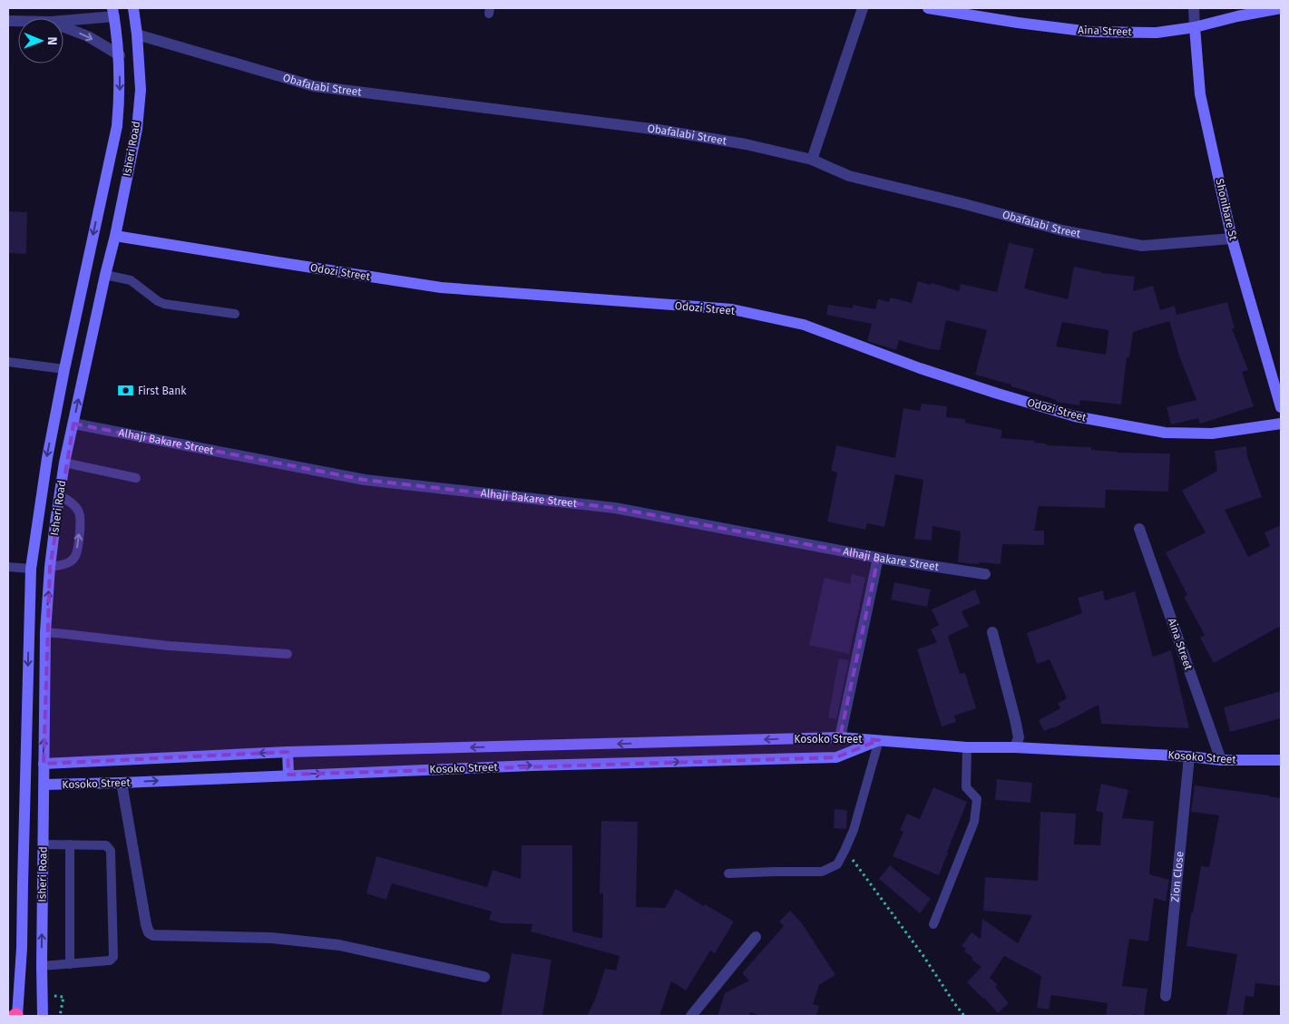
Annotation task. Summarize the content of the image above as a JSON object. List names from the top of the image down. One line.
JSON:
{"streets":{"main road":["Aina Street","Isheri Road","Shonibare St","Odozi Street","Kosoko Street"],"street":["Obafalabi Street","Alhaji Bakare Street","Zion Close"]},"crossings":[["Aina Street","Shonibare St"],["Aina Street","Kosoko Street"],["Obafalabi Street","Isheri Road"],["Obafalabi Street","Shonibare St"],["Isheri Road","Odozi Street"],["Isheri Road","Alhaji Bakare Street"],["Isheri Road","Kosoko Street"],["Kosoko Street","Zion Close"]],"places":{"bank":["First Bank"]},"north":"right"}
